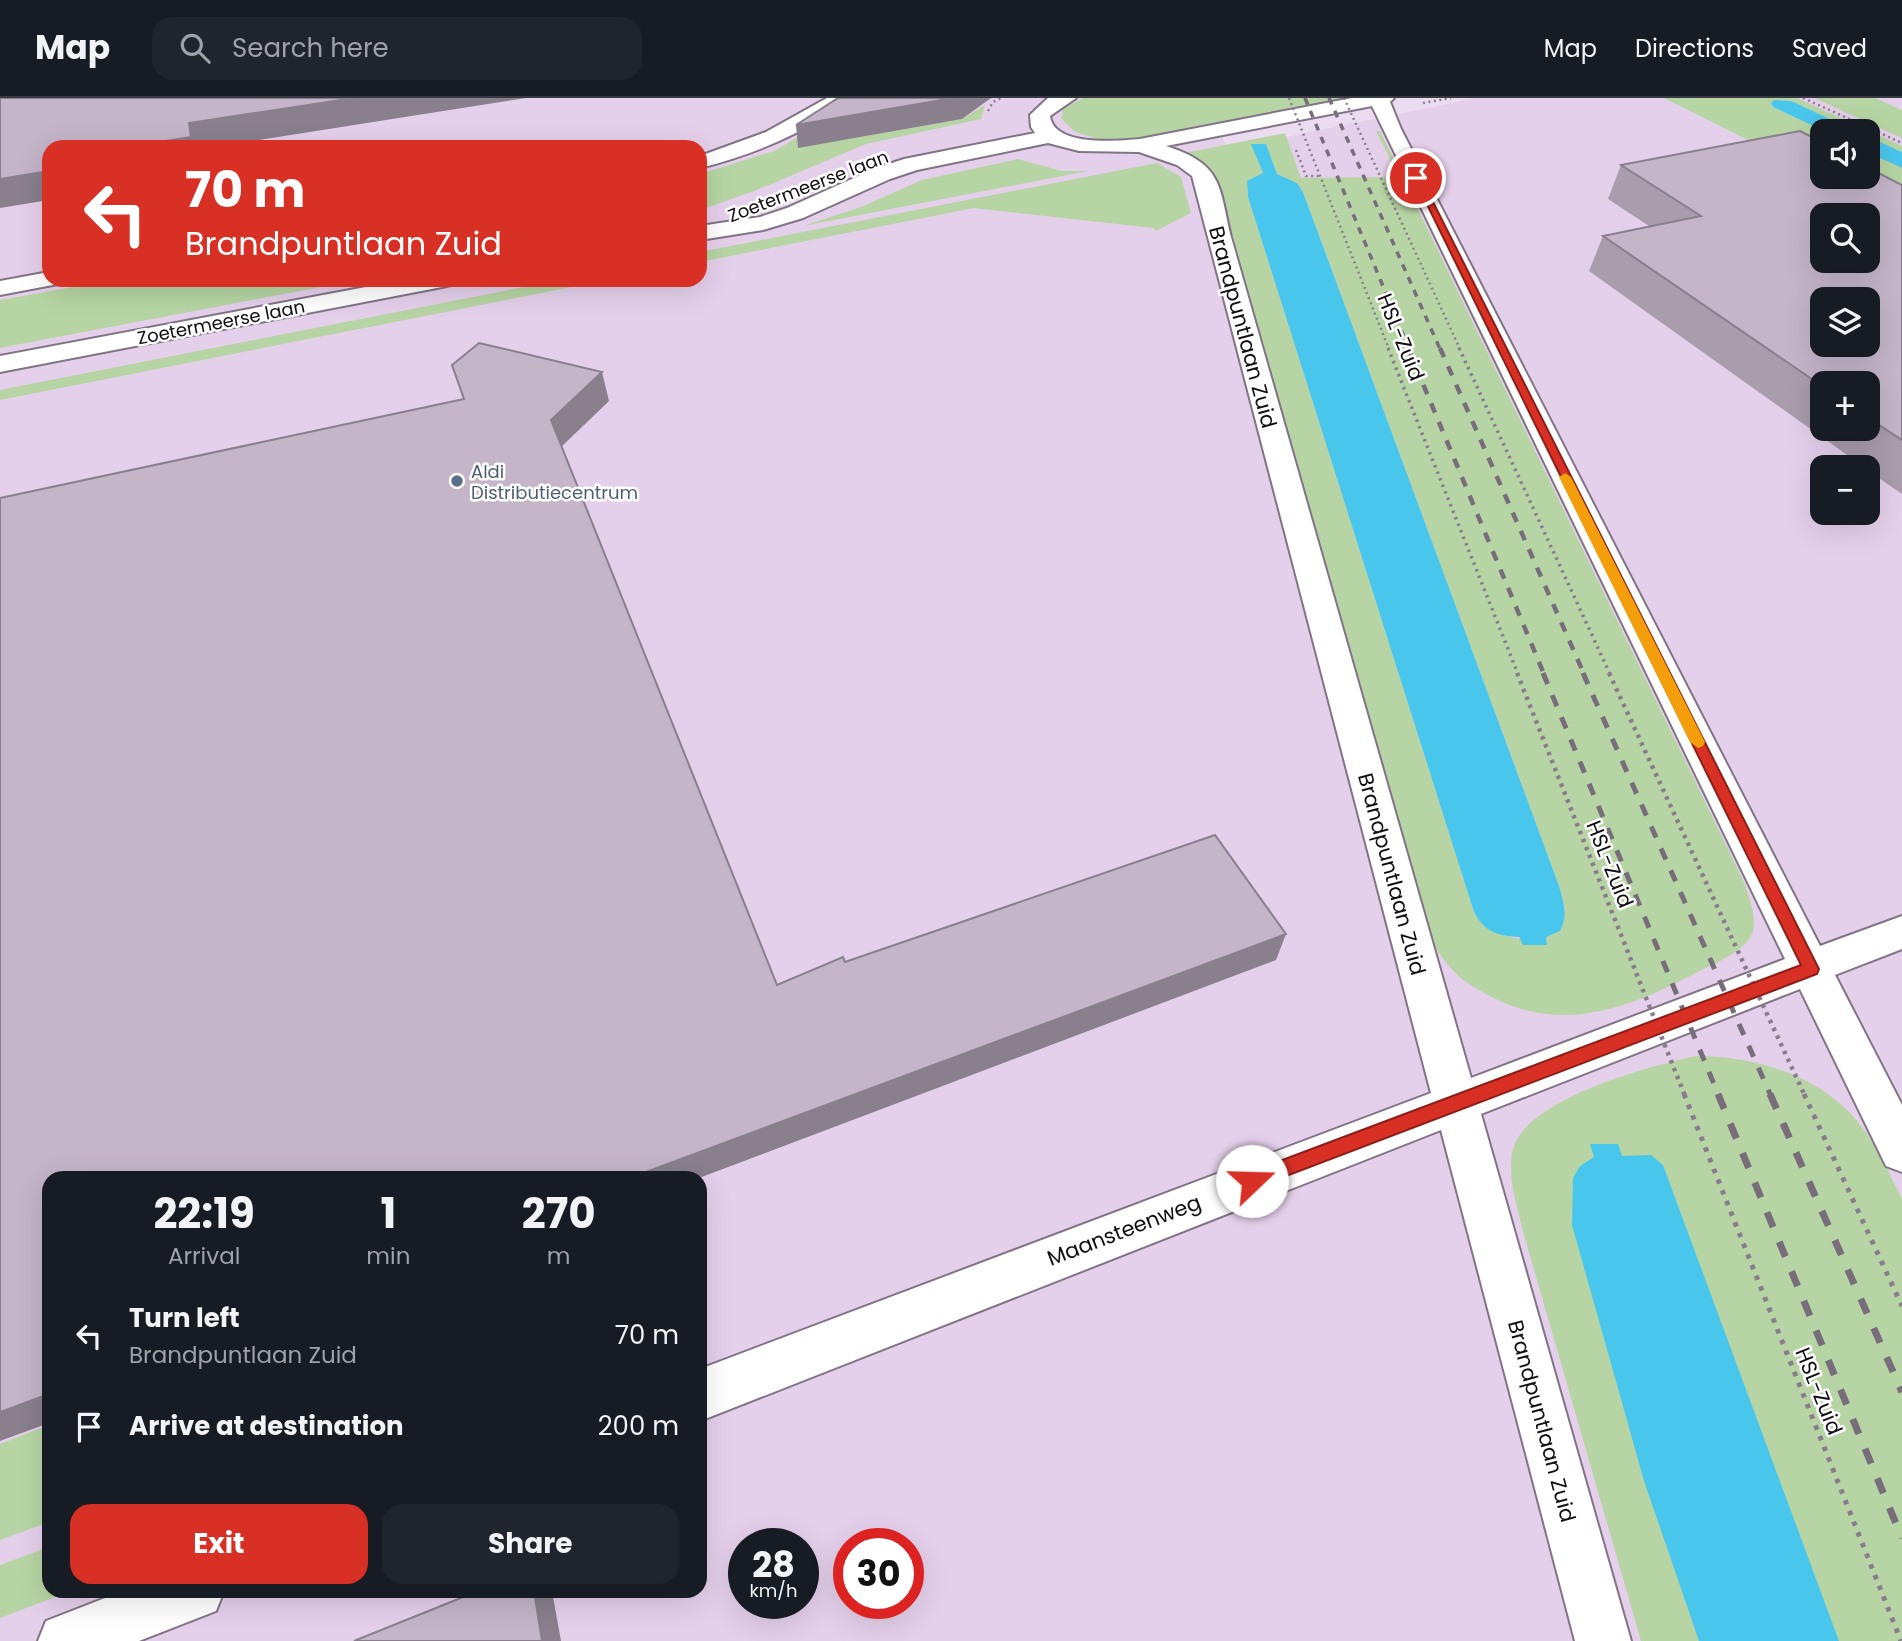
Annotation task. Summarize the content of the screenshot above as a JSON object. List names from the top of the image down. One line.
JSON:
{"streets":{"street":["Zoetermeerse laan","Brandpuntlaan Zuid","Maansteenweg"],"path":["HSL-Zuid"]},"crossings":[["Brandpuntlaan Zuid","Maansteenweg"]],"places":["Aldi Distributiecentrum"],"page":{"header":"Map","search":"Search here","nav":["Map","Directions","Saved"],"map_buttons":["+","−"],"turn":["70 m","Brandpuntlaan Zuid"],"eta":["22:19","Arrival","1","min","270","m"],"list":[{"name":"Turn left","note":"Brandpuntlaan Zuid","value":"70 m"},{"name":"Arrive at destination","value":"200 m"}],"buttons":["Exit","Share"],"speed":"28 km/h","limit":"30"}}
